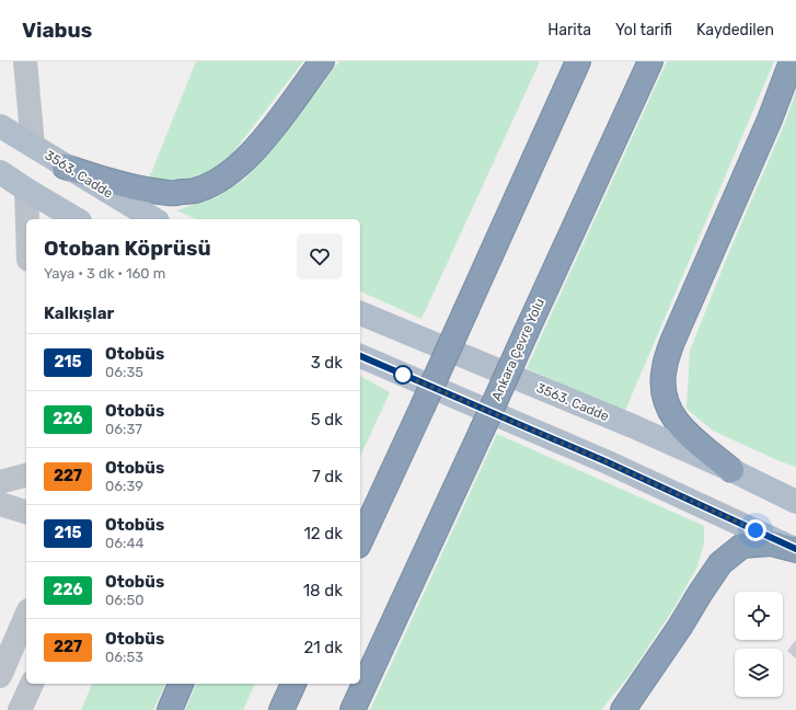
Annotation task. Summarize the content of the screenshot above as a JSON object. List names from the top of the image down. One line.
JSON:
{"streets":{"highway":["Ankara Çevre Yolu"],"main road":["3563. Cadde"]},"lines":["bus line 215"],"page":{"header":"Viabus","nav":["Harita","Yol tarifi","Kaydedilen"],"heading":[["Otoban Köprüsü","Yaya · 3 dk · 160 m"],"Kalkışlar"],"list":[{"mark":"215","name":"Otobüs","note":"06:35","value":"3 dk"},{"mark":"226","name":"Otobüs","note":"06:37","value":"5 dk"},{"mark":"227","name":"Otobüs","note":"06:39","value":"7 dk"},{"mark":"215","name":"Otobüs","note":"06:44","value":"12 dk"},{"mark":"226","name":"Otobüs","note":"06:50","value":"18 dk"},{"mark":"227","name":"Otobüs","note":"06:53","value":"21 dk"}]}}
